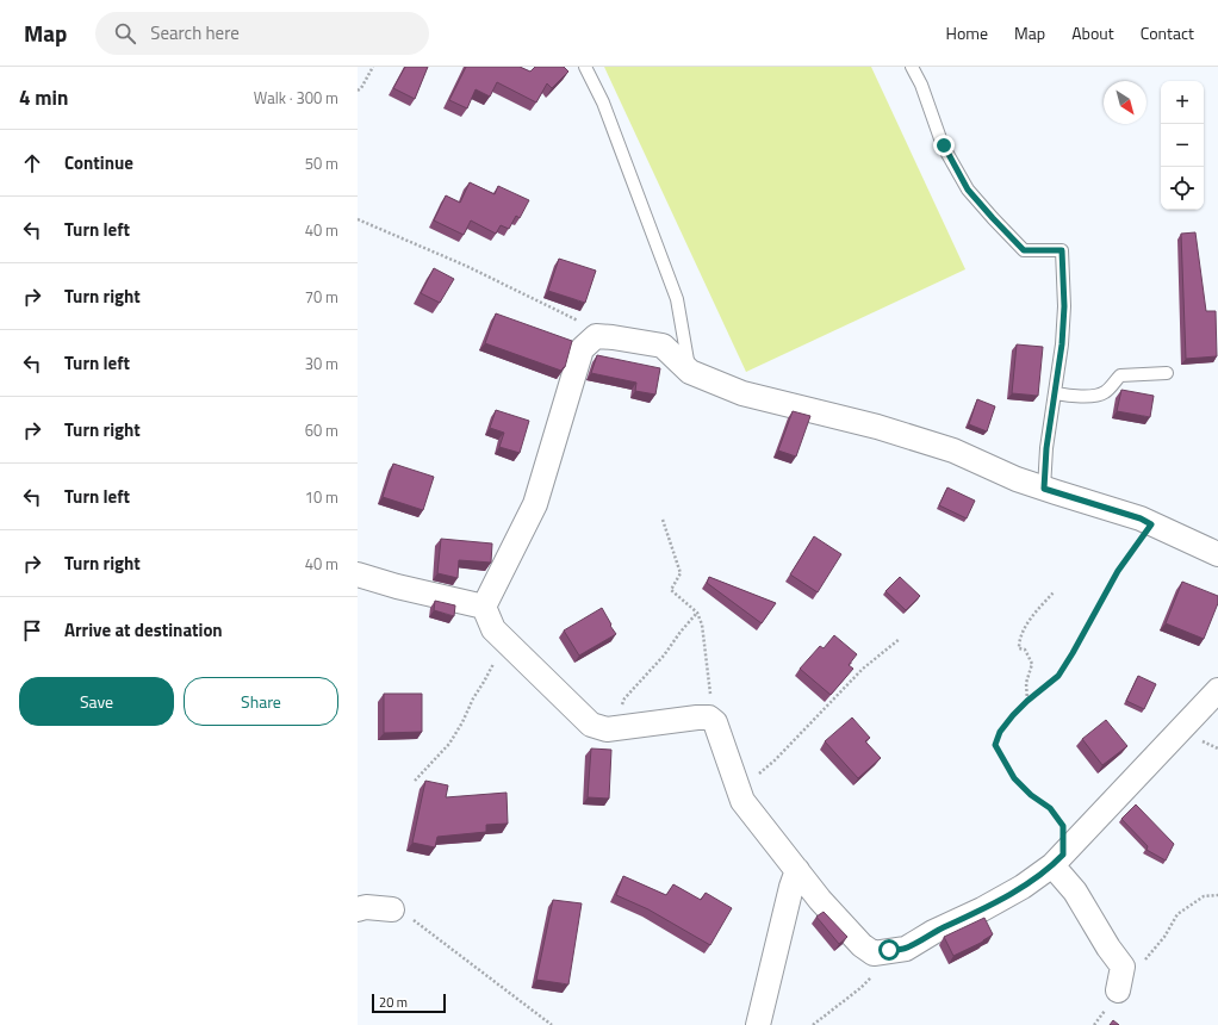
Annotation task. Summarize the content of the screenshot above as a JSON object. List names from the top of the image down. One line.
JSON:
{"scale_bar":"20 m","north":"bottom right","page":{"header":"Map","search":"Search here","nav":["Home","Map","About","Contact"],"heading":["4 min","Walk · 300 m"],"map_buttons":["+","−"],"list":[["Continue","50 m"],["Turn left","40 m"],["Turn right","70 m"],["Turn left","30 m"],["Turn right","60 m"],["Turn left","10 m"],["Turn right","40 m"],"Arrive at destination"],"buttons":["Save","Share"],"scale":"20 m"}}
